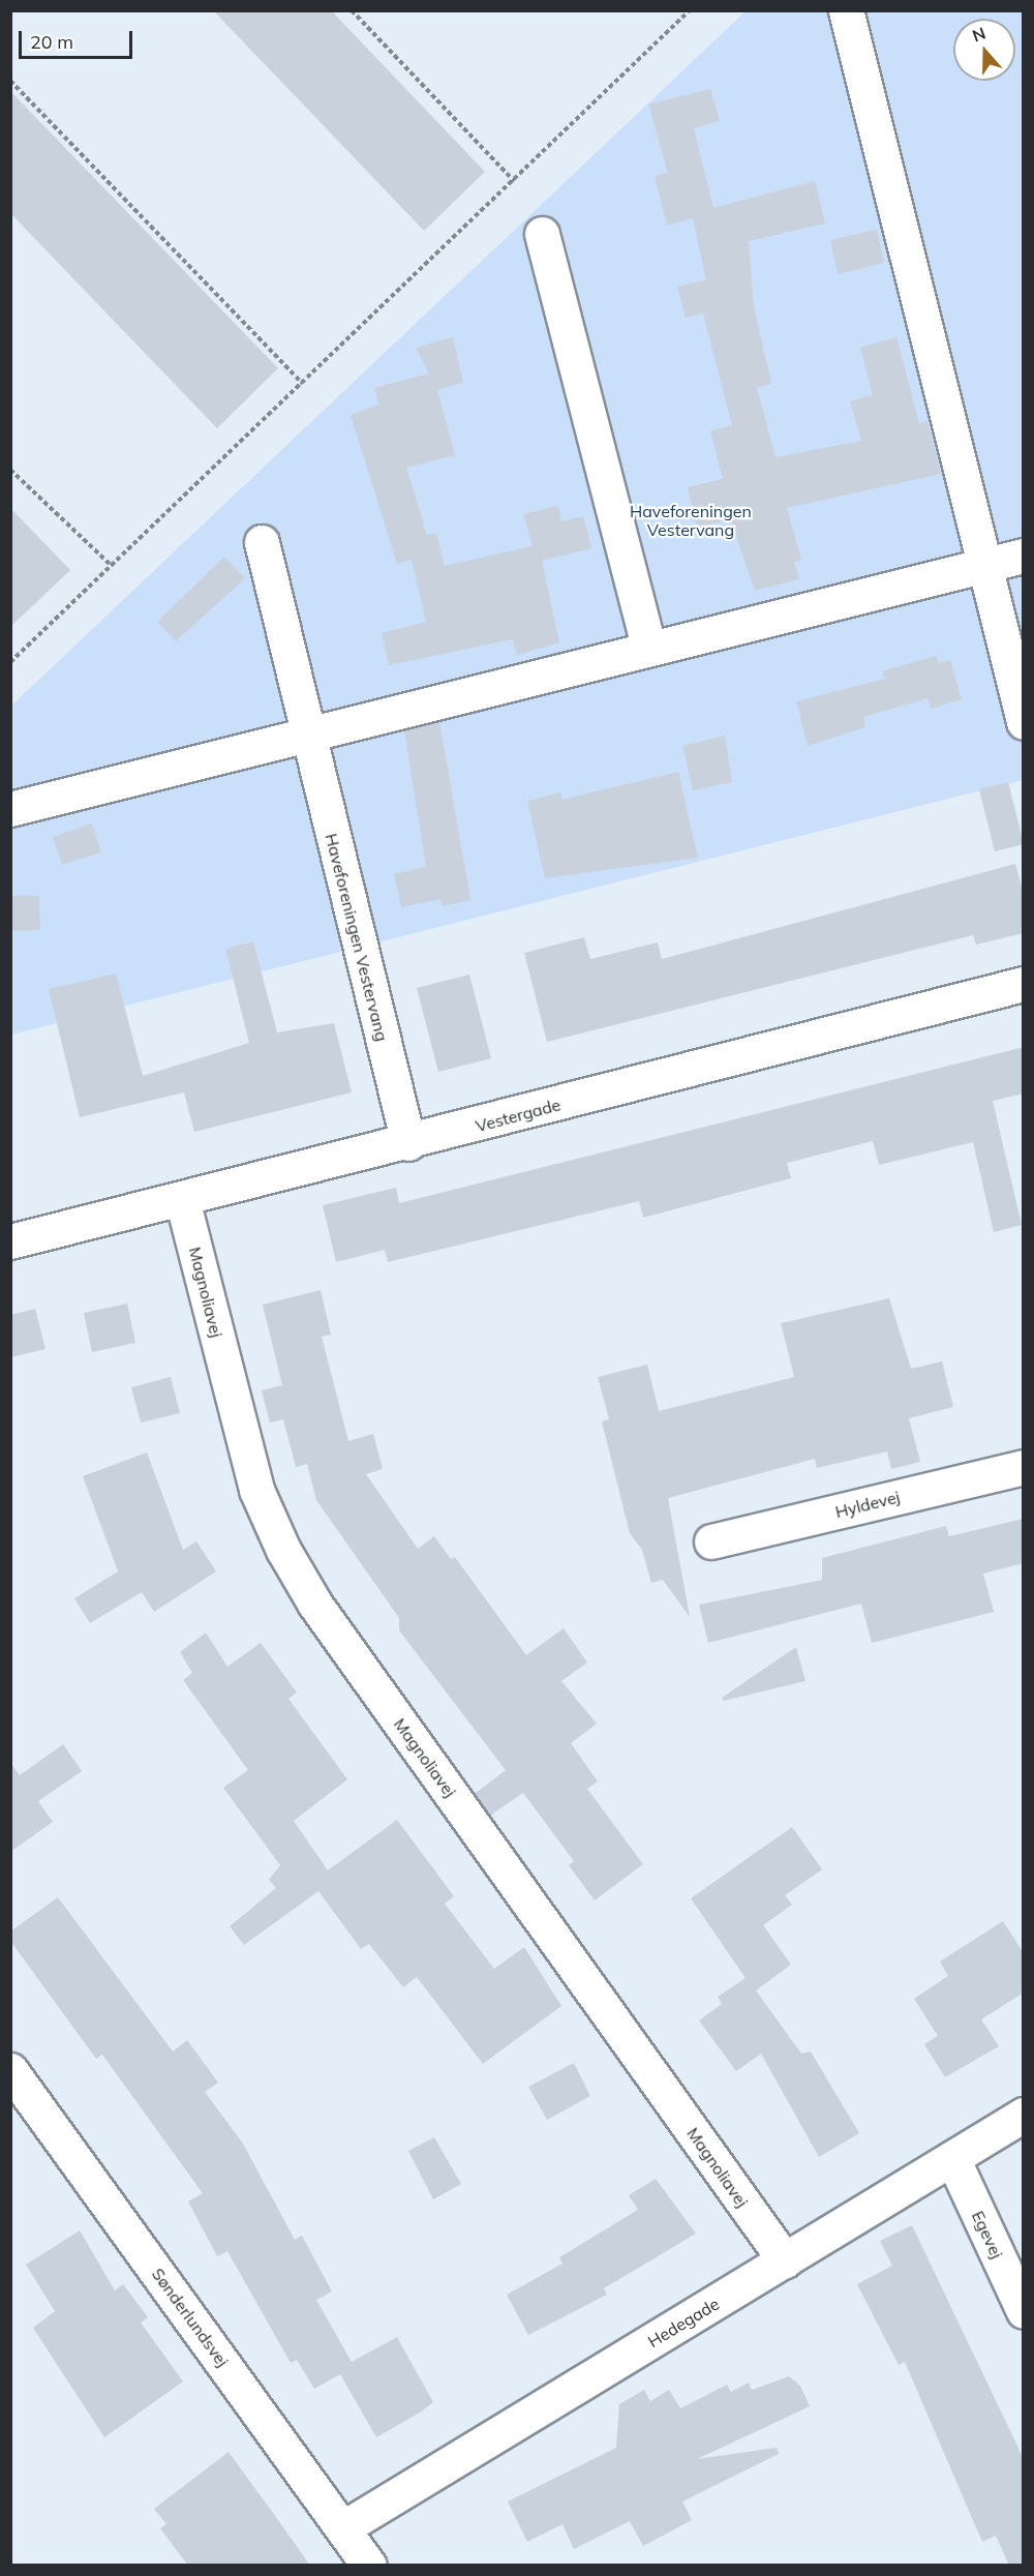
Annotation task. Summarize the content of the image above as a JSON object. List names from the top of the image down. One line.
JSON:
{"streets":{"street":["Haveforeningen Vestervang","Vestergade","Magnoliavej","Hyldevej","Egevej","Sønderlundsvej","Hedegade"]},"crossings":[["Haveforeningen Vestervang","Vestergade"],["Vestergade","Magnoliavej"],["Magnoliavej","Hedegade"],["Egevej","Hedegade"],["Sønderlundsvej","Hedegade"]],"parks":["Haveforeningen Vestervang"],"scale_bar":"20 m","north":"top"}
